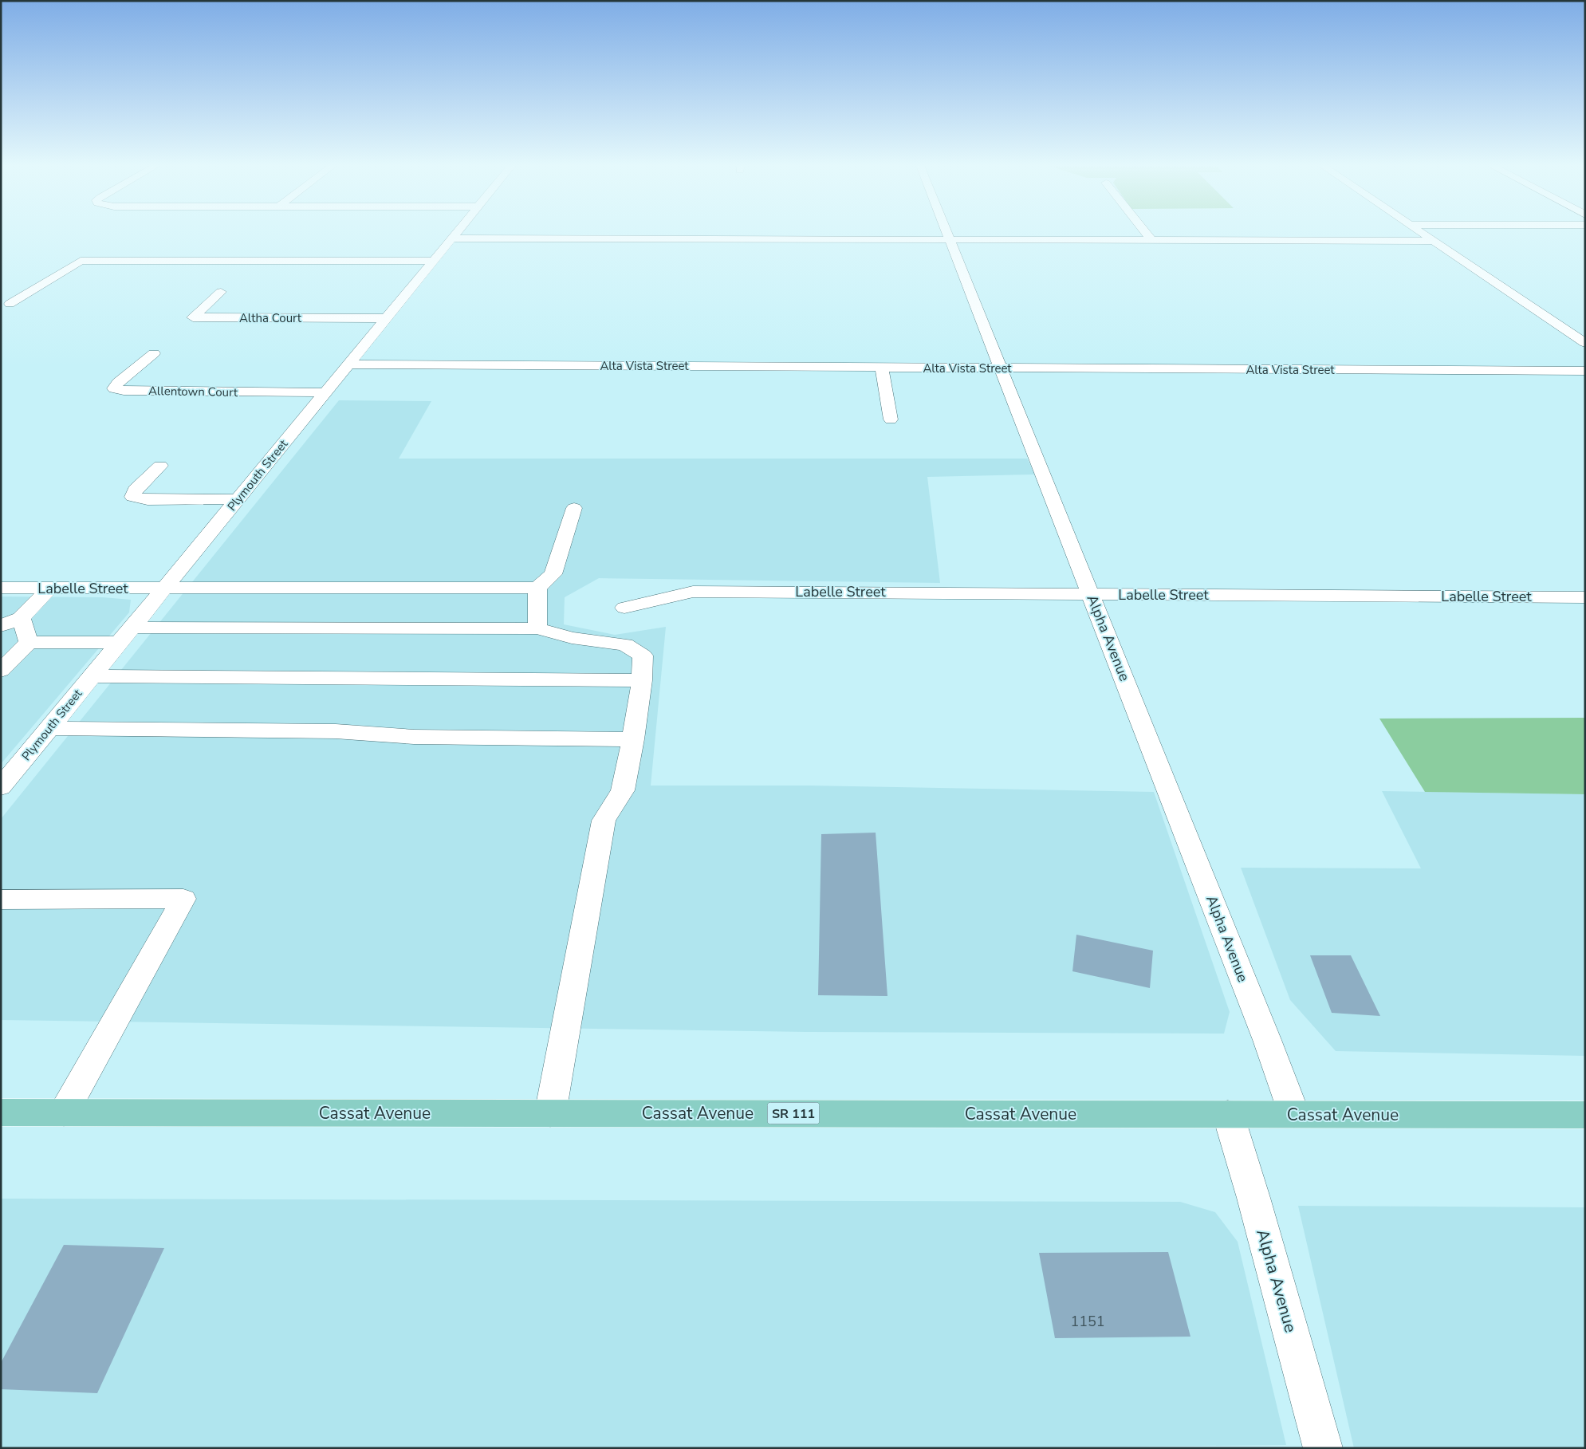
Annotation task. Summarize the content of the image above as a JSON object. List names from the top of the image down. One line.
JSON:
{"streets":{"main road":["Cassat Avenue","SR 111"],"street":["Altha Court","Alta Vista Street","Allentown Court","Plymouth Street","Labelle Street","Alpha Avenue"]},"crossings":[["Altha Court","Plymouth Street"],["Alta Vista Street","Plymouth Street"],["Alta Vista Street","Alpha Avenue"],["Allentown Court","Plymouth Street"],["Plymouth Street","Labelle Street"],["Labelle Street","Alpha Avenue"],["Alpha Avenue","Cassat Avenue"]],"house_numbers":["1151"]}
